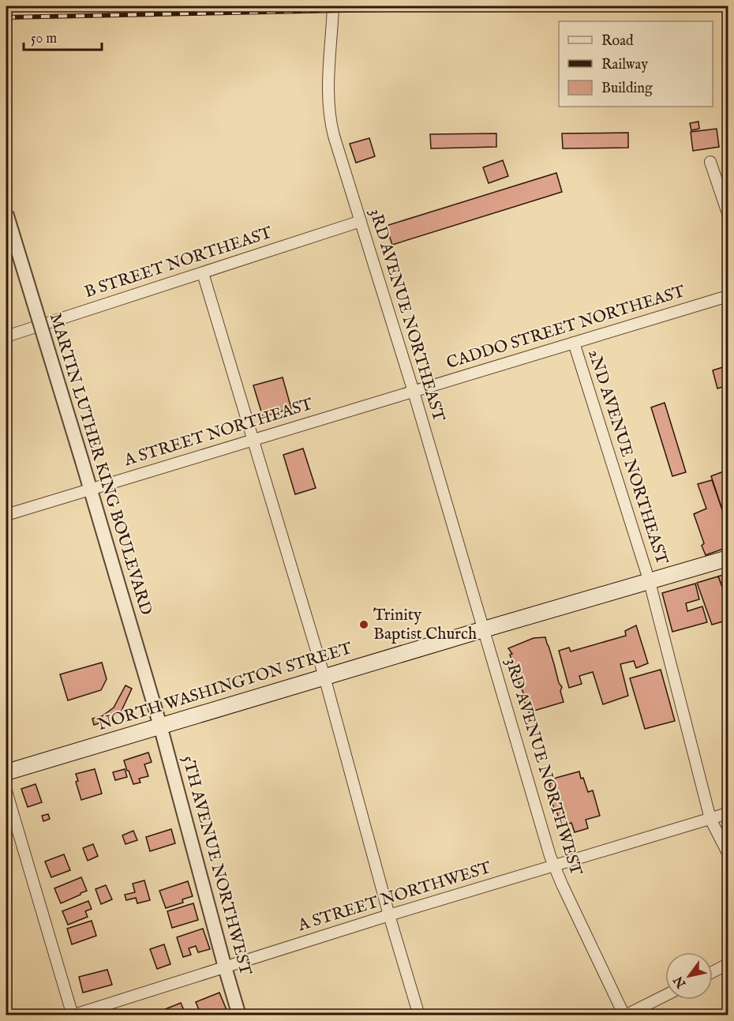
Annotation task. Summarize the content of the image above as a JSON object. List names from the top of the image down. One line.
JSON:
{"streets":{"main road":["NORTH WASHINGTON STREET"],"street":["B STREET NORTHEAST","3RD AVENUE NORTHEAST","CADDO STREET NORTHEAST","A STREET NORTHEAST","2ND AVENUE NORTHEAST","MARTIN LUTHER KING BOULEVARD","3RD AVENUE NORTHWEST","5TH AVENUE NORTHWEST","A STREET NORTHWEST"]},"crossings":[["B STREET NORTHEAST","3RD AVENUE NORTHEAST"],["3RD AVENUE NORTHEAST","CADDO STREET NORTHEAST"],["3RD AVENUE NORTHEAST","A STREET NORTHEAST"],["3RD AVENUE NORTHEAST","NORTH WASHINGTON STREET"],["3RD AVENUE NORTHEAST","3RD AVENUE NORTHWEST"],["CADDO STREET NORTHEAST","A STREET NORTHEAST"],["CADDO STREET NORTHEAST","2ND AVENUE NORTHEAST"],["A STREET NORTHEAST","MARTIN LUTHER KING BOULEVARD"],["2ND AVENUE NORTHEAST","NORTH WASHINGTON STREET"],["2ND AVENUE NORTHEAST","A STREET NORTHWEST"],["MARTIN LUTHER KING BOULEVARD","NORTH WASHINGTON STREET"],["MARTIN LUTHER KING BOULEVARD","5TH AVENUE NORTHWEST"],["NORTH WASHINGTON STREET","3RD AVENUE NORTHWEST"],["NORTH WASHINGTON STREET","5TH AVENUE NORTHWEST"],["3RD AVENUE NORTHWEST","A STREET NORTHWEST"],["5TH AVENUE NORTHWEST","A STREET NORTHWEST"]],"places":["Trinity Baptist Church"],"legend":["Road","Railway","Building"],"scale_bar":"50 m","north":"bottom left"}
